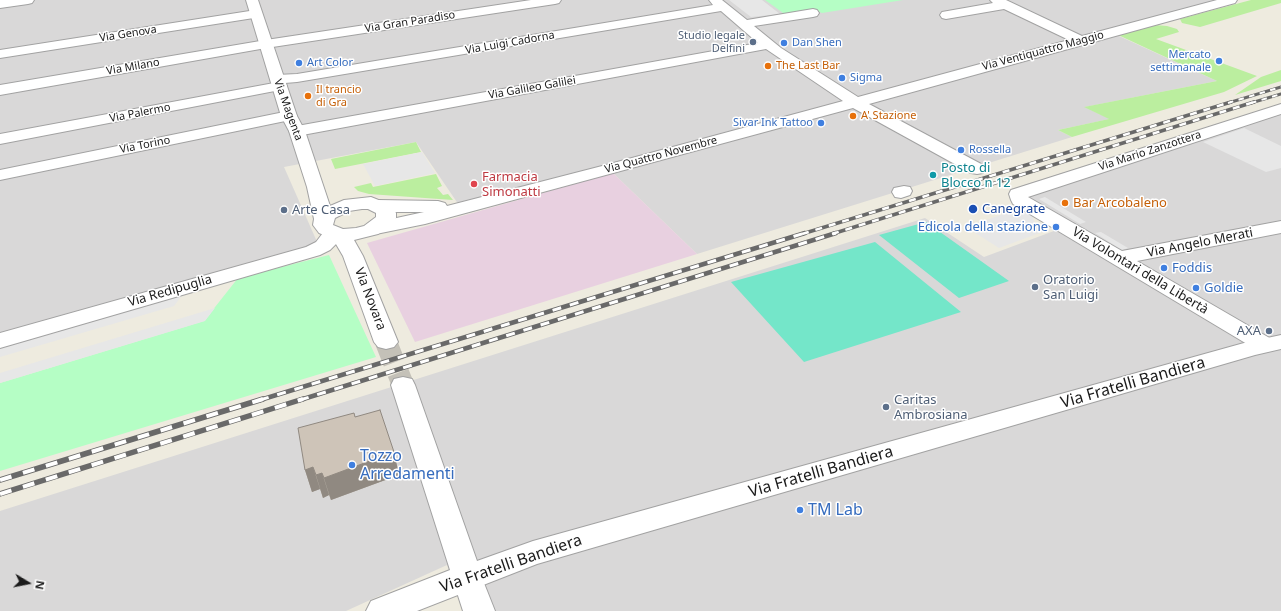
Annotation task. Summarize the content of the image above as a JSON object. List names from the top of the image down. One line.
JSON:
{"streets":{"street":["Via Gran Paradiso","Via Genova","Via Luigi Cadorna","Via Ventiquattro Maggio","Via Milano","Via Galileo Galilei","Via Magenta","Via Palermo","Via Torino","Via Mario Zanzottera","Via Quattro Novembre","Via Angelo Merati","Via Volontari della Libertà","Via Redipuglia","Via Novara","Via Fratelli Bandiera"]},"crossings":[["Via Gran Paradiso","Via Milano"],["Via Gran Paradiso","Via Magenta"],["Via Genova","Via Magenta"],["Via Luigi Cadorna","Via Magenta"],["Via Luigi Cadorna","Via Palermo"],["Via Ventiquattro Maggio","Via Quattro Novembre"],["Via Milano","Via Magenta"],["Via Galileo Galilei","Via Magenta"],["Via Magenta","Via Palermo"],["Via Magenta","Via Torino"],["Via Magenta","Via Quattro Novembre"],["Via Magenta","Via Redipuglia"],["Via Magenta","Via Novara"],["Via Mario Zanzottera","Via Volontari della Libertà"],["Via Quattro Novembre","Via Redipuglia"],["Via Quattro Novembre","Via Novara"],["Via Angelo Merati","Via Volontari della Libertà"],["Via Volontari della Libertà","Via Fratelli Bandiera"],["Via Redipuglia","Via Novara"]],"places":["Studio legale Delfini","Dan Shen","Mercato settimanale","Art Color","The Last Bar","Sigma","Il trancio di Gra","A' Stazione","Sivar Ink Tattoo","Rossella","Posto di Blocco n 12","Farmacia Simonatti","Bar Arcobaleno","Canegrate","Arte Casa","Edicola della stazione","Foddis","Oratorio San Luigi","Goldie","AXA","Caritas Ambrosiana","Tozzo Arredamenti","TM Lab"],"north":"right"}
